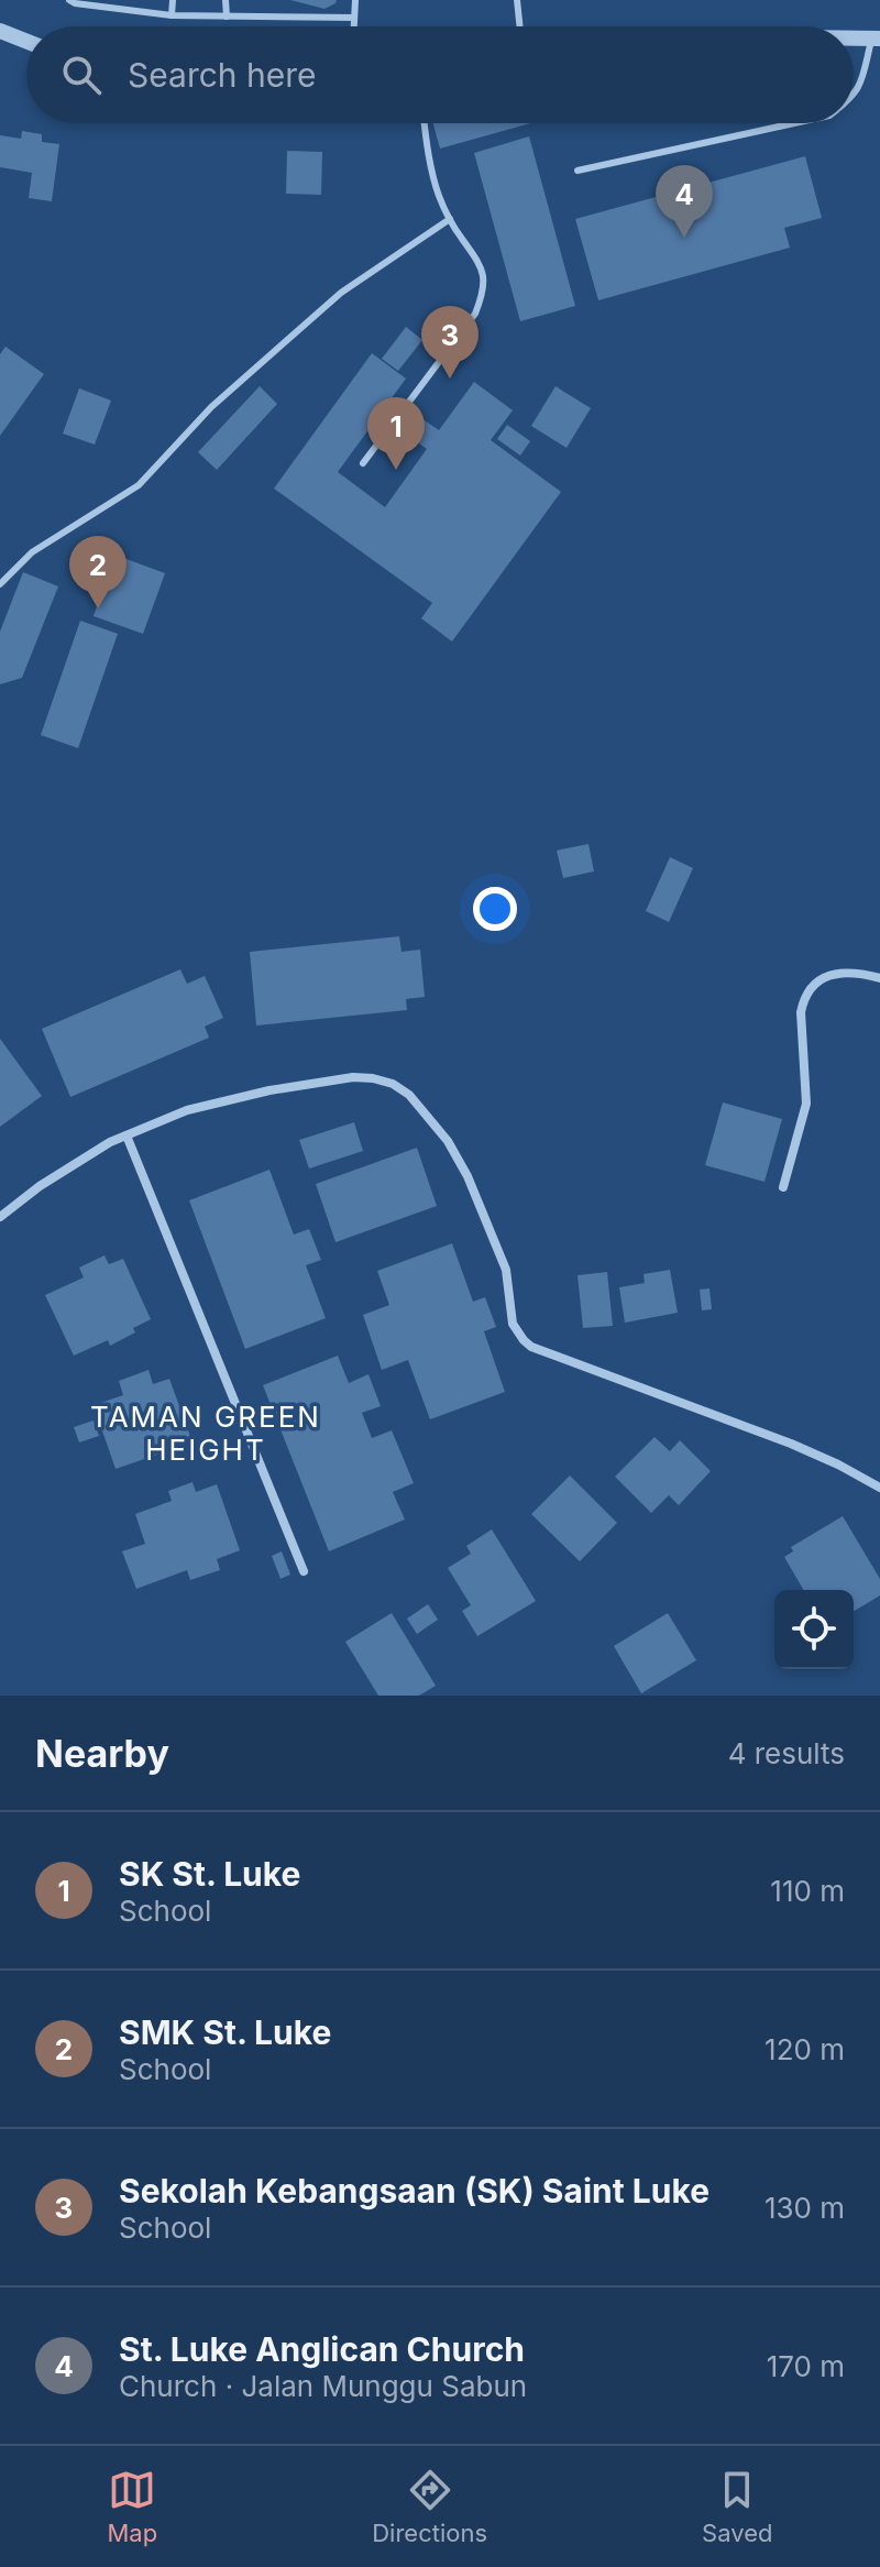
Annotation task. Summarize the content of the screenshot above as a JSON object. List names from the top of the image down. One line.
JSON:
{"districts":["TAMAN GREEN HEIGHT"],"page":{"search":"Search here","pins":["4","3","1","2"],"heading":["Nearby","4 results"],"list":[{"mark":"1","name":"SK St. Luke","note":"School","value":"110 m"},{"mark":"2","name":"SMK St. Luke","note":"School","value":"120 m"},{"mark":"3","name":"Sekolah Kebangsaan (SK) Saint Luke","note":"School","value":"130 m"},{"mark":"4","name":"St. Luke Anglican Church","note":"Church · Jalan Munggu Sabun","value":"170 m"}],"nav":["Map","Directions","Saved"]}}
